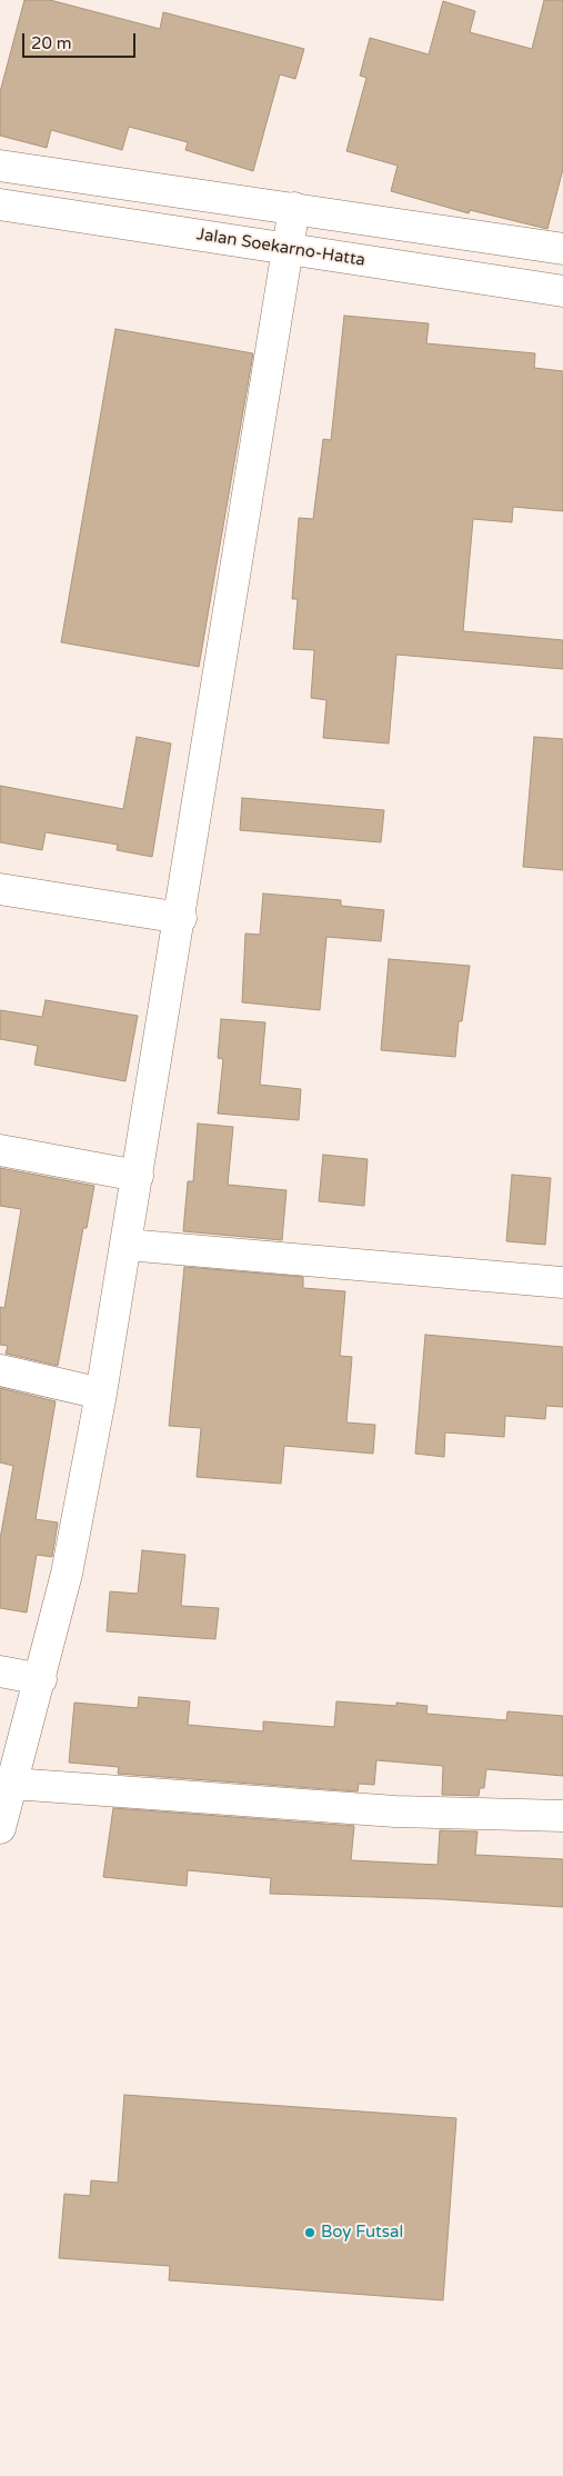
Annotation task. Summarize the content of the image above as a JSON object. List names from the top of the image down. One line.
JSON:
{"streets":{"main road":["Jalan Soekarno-Hatta"]},"places":["Boy Futsal"],"scale_bar":"20 m"}
